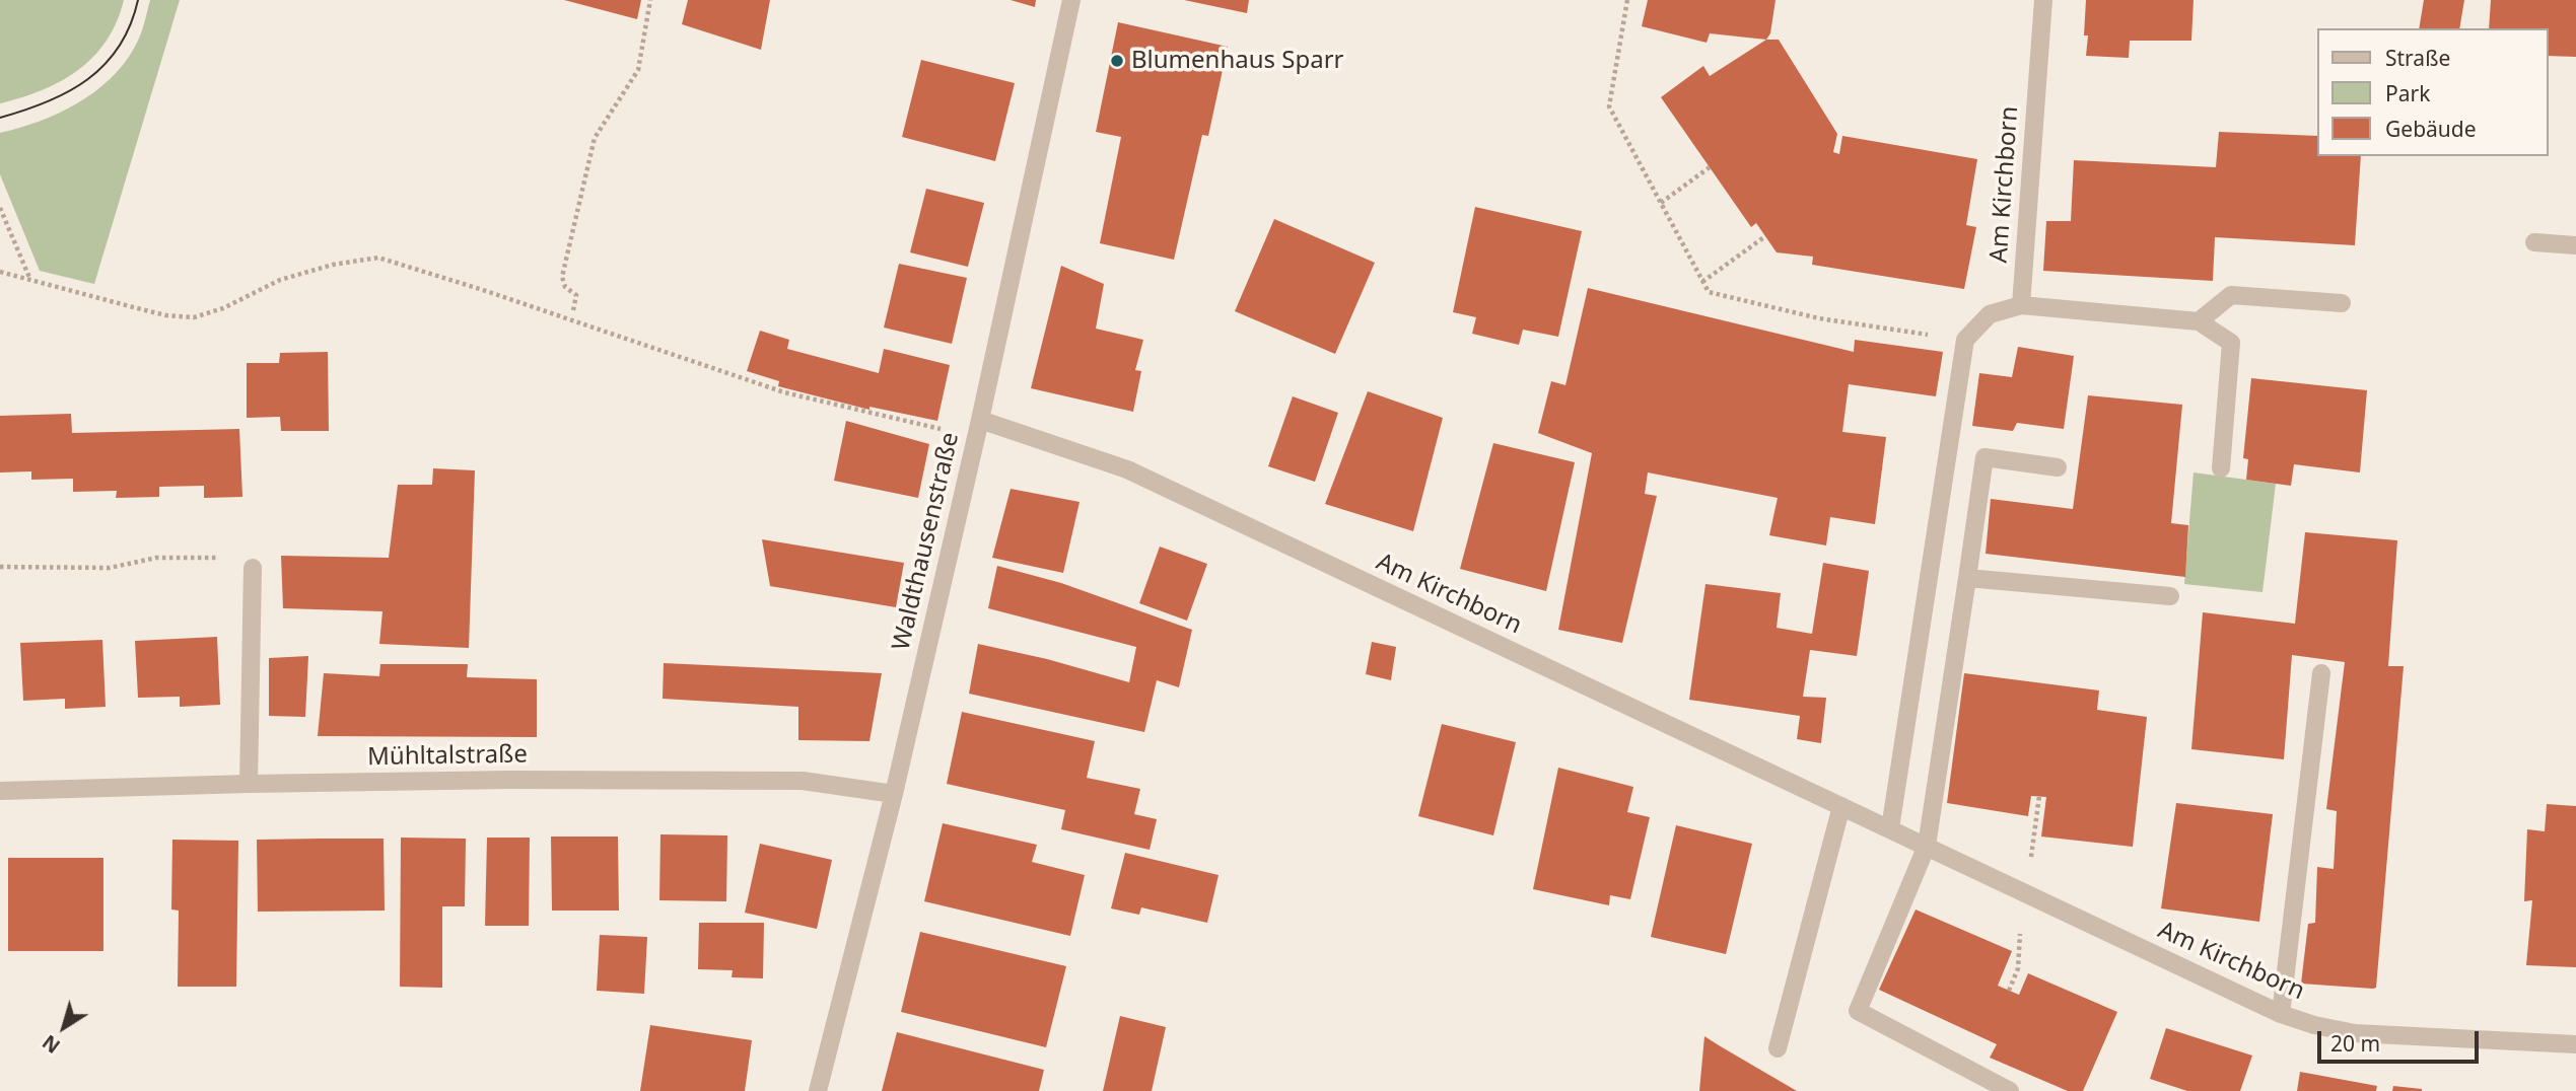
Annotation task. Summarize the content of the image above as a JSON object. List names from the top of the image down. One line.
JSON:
{"streets":{"street":["Am Kirchborn","Waldthausenstraße","Mühltalstraße"]},"crossings":[["Am Kirchborn","Waldthausenstraße"],["Waldthausenstraße","Mühltalstraße"]],"places":["Blumenhaus Sparr"],"legend":["Straße","Park","Gebäude"],"scale_bar":"20 m","north":"bottom left"}
